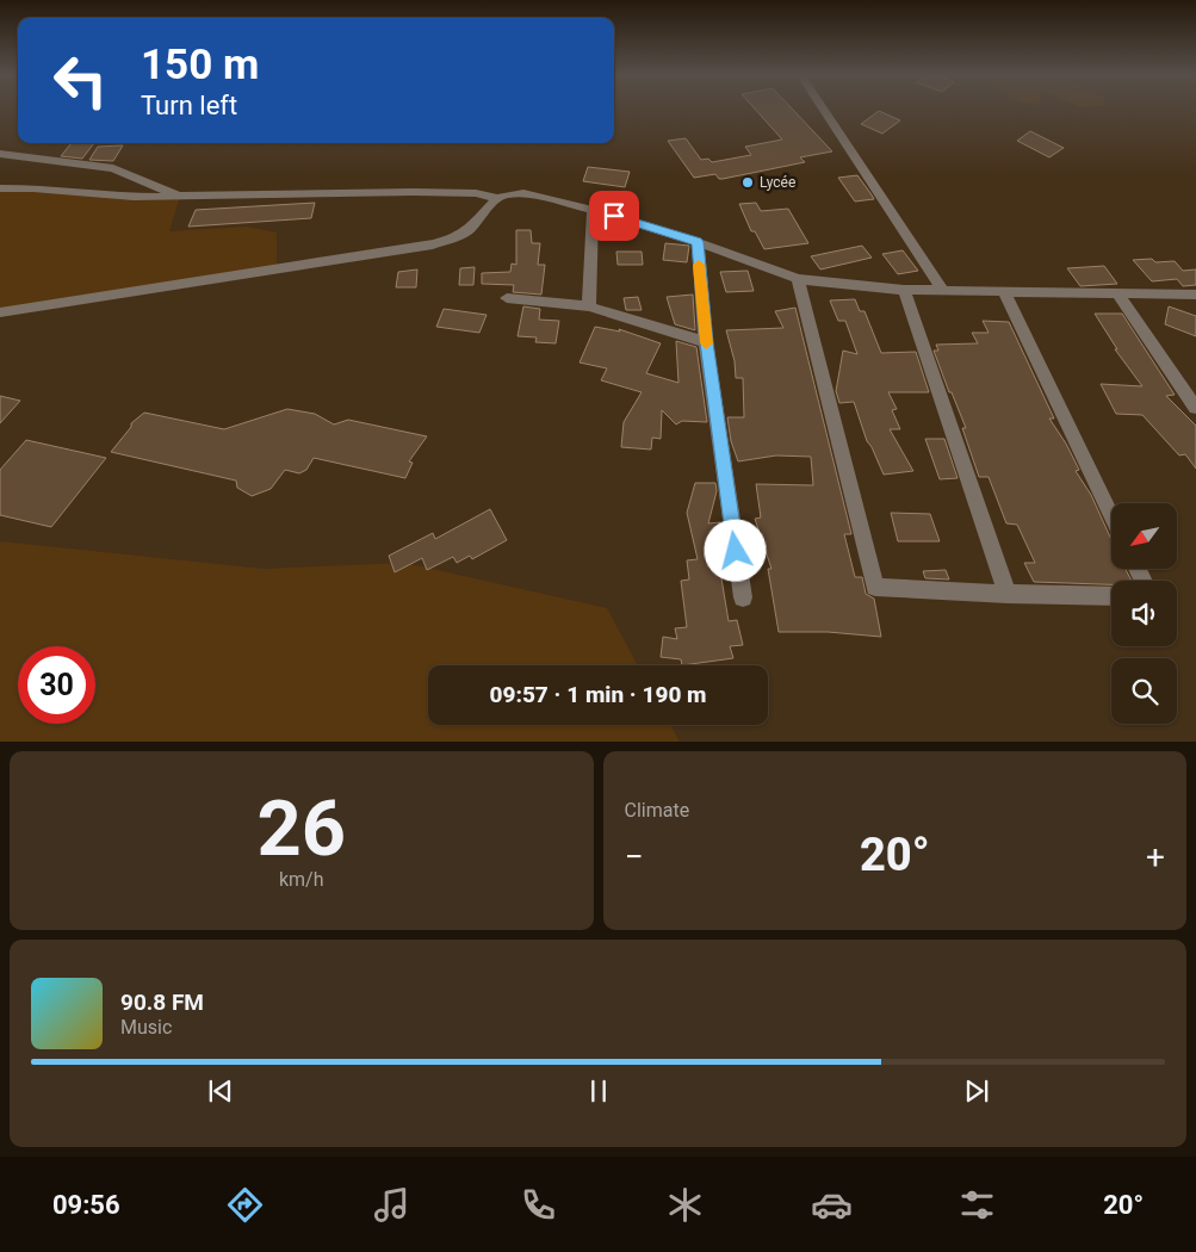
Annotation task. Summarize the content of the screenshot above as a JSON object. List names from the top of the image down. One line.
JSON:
{"places":["Lycée"],"north":"bottom left","page":{"turn":["150 m","Turn left"],"limit":"30","trip":"09:57 · 1 min · 190 m","tile":[["26","km/h"],"Climate"],"heat":["−","20°","+"],"song":["90.8 FM","Music"],"tabs":["09:56","20°"]}}
